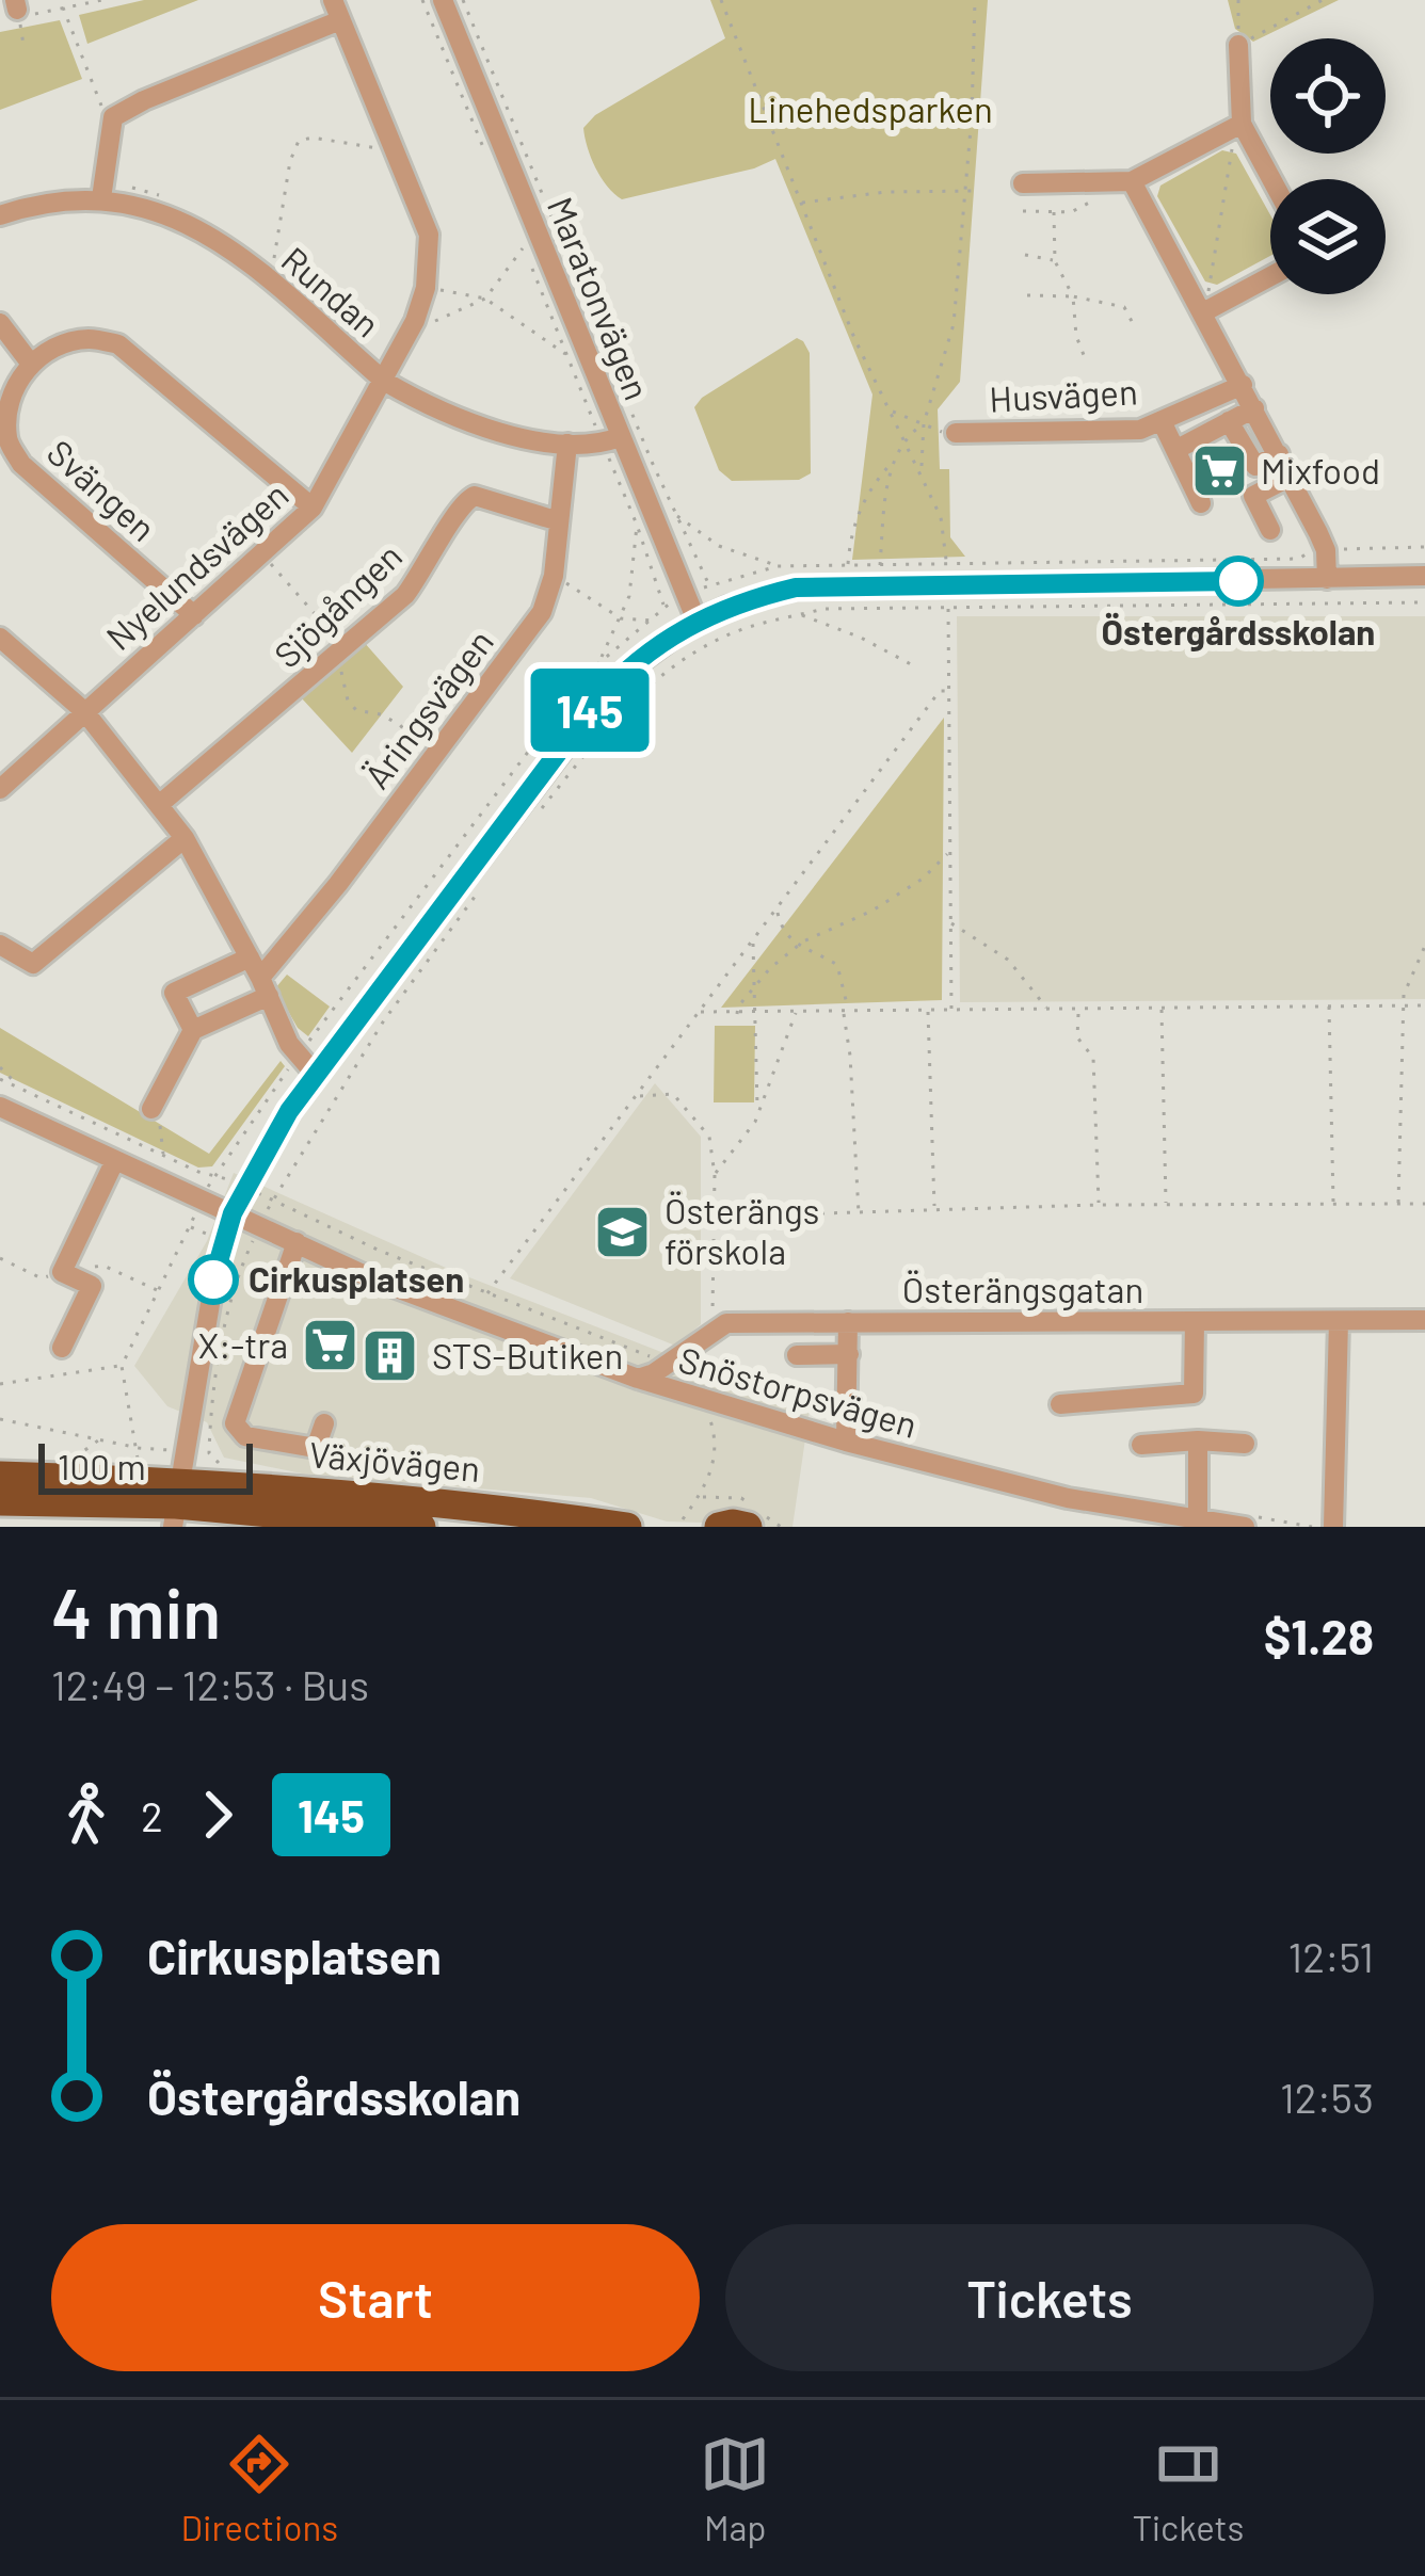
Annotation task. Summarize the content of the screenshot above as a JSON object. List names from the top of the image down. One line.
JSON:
{"streets":{"highway":["Växjövägen"],"street":["Rundan","Maratonvägen","Husvägen","Svängen","Nyelundsvägen","Sjögången","Äringsvägen","Österängsgatan","Snöstorpsvägen"]},"crossings":[["Rundan","Maratonvägen"],["Rundan","Nyelundsvägen"],["Rundan","Äringsvägen"],["Svängen","Nyelundsvägen"],["Sjögången","Äringsvägen"]],"parks":["Linehedsparken"],"places":{"supermarket":["Mixfood","X:-tra"],"other":["Östergårdsskolan","Cirkusplatsen"],"school or university":["Österängs förskola"],"building":["STS-Butiken"]},"lines":["bus line 145"],"scale_bar":"100 m","page":{"on_map":"145","scale":"100 m","heading":["4 min","12:49 – 12:53 · Bus","$1.28"],"legs":["2","145"],"list":[{"name":"Cirkusplatsen","value":"12:51"},{"name":"Östergårdsskolan","value":"12:53"}],"buttons":["Start","Tickets"],"tabs":["Directions","Map","Tickets"]}}
